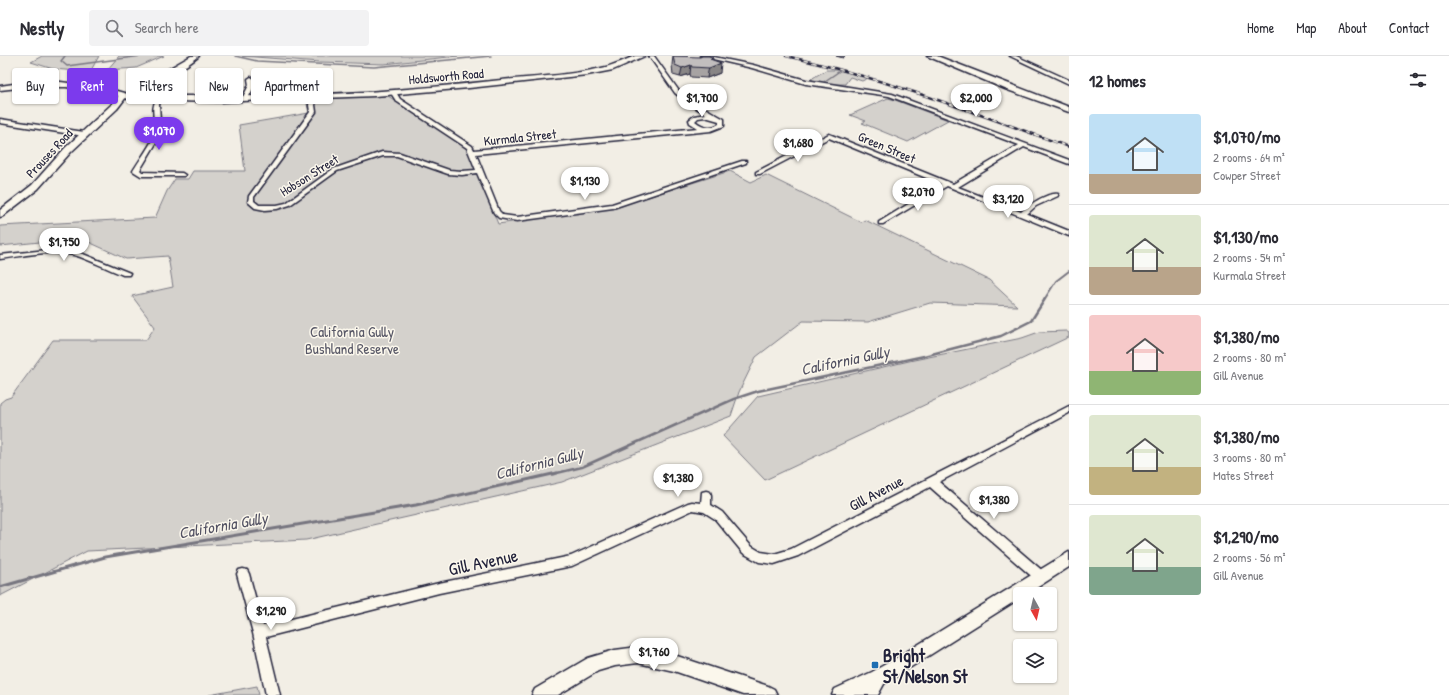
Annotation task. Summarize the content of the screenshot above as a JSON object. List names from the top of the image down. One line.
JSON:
{"streets":{"main road":["Holdsworth Road"],"street":["Kurmala Street","Green Street","Prouses Road","Hobson Street","Gill Avenue"]},"crossings":[["Holdsworth Road","Kurmala Street"],["Holdsworth Road","Prouses Road"]],"water":["California Gully"],"parks":["California Gully Bushland Reserve"],"places":{"transit":["Bright St/Nelson St"]},"north":"bottom","page":{"header":"Nestly","search":"Search here","nav":["Home","Map","About","Contact"],"heading":"12 homes","chip":["Buy","Rent","Filters","New","Apartment"],"price":["$1,700","$2,000","$1,070","$1,680","$1,130","$2,070","$3,120","$1,750","$1,380","$1,380","$1,290","$1,760"],"list":[{"name":"$1,070/mo","note":"2 rooms · 64 m² · Cowper Street"},{"name":"$1,130/mo","note":"2 rooms · 54 m² · Kurmala Street"},{"name":"$1,380/mo","note":"2 rooms · 80 m² · Gill Avenue"},{"name":"$1,380/mo","note":"3 rooms · 80 m² · Mates Street"},{"name":"$1,290/mo","note":"2 rooms · 56 m² · Gill Avenue"}]}}
